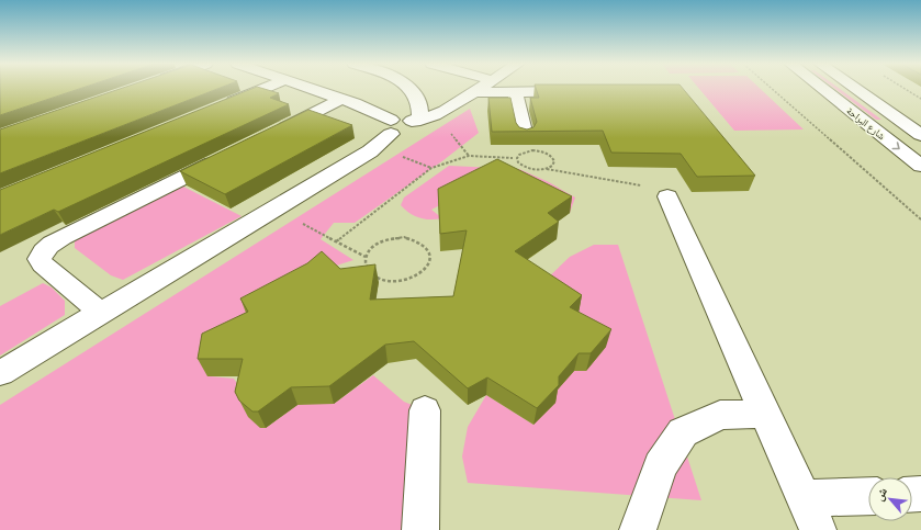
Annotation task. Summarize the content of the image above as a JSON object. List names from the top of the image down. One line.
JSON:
{"streets":{"street":["شارع البراحة"]},"north":"top left"}
